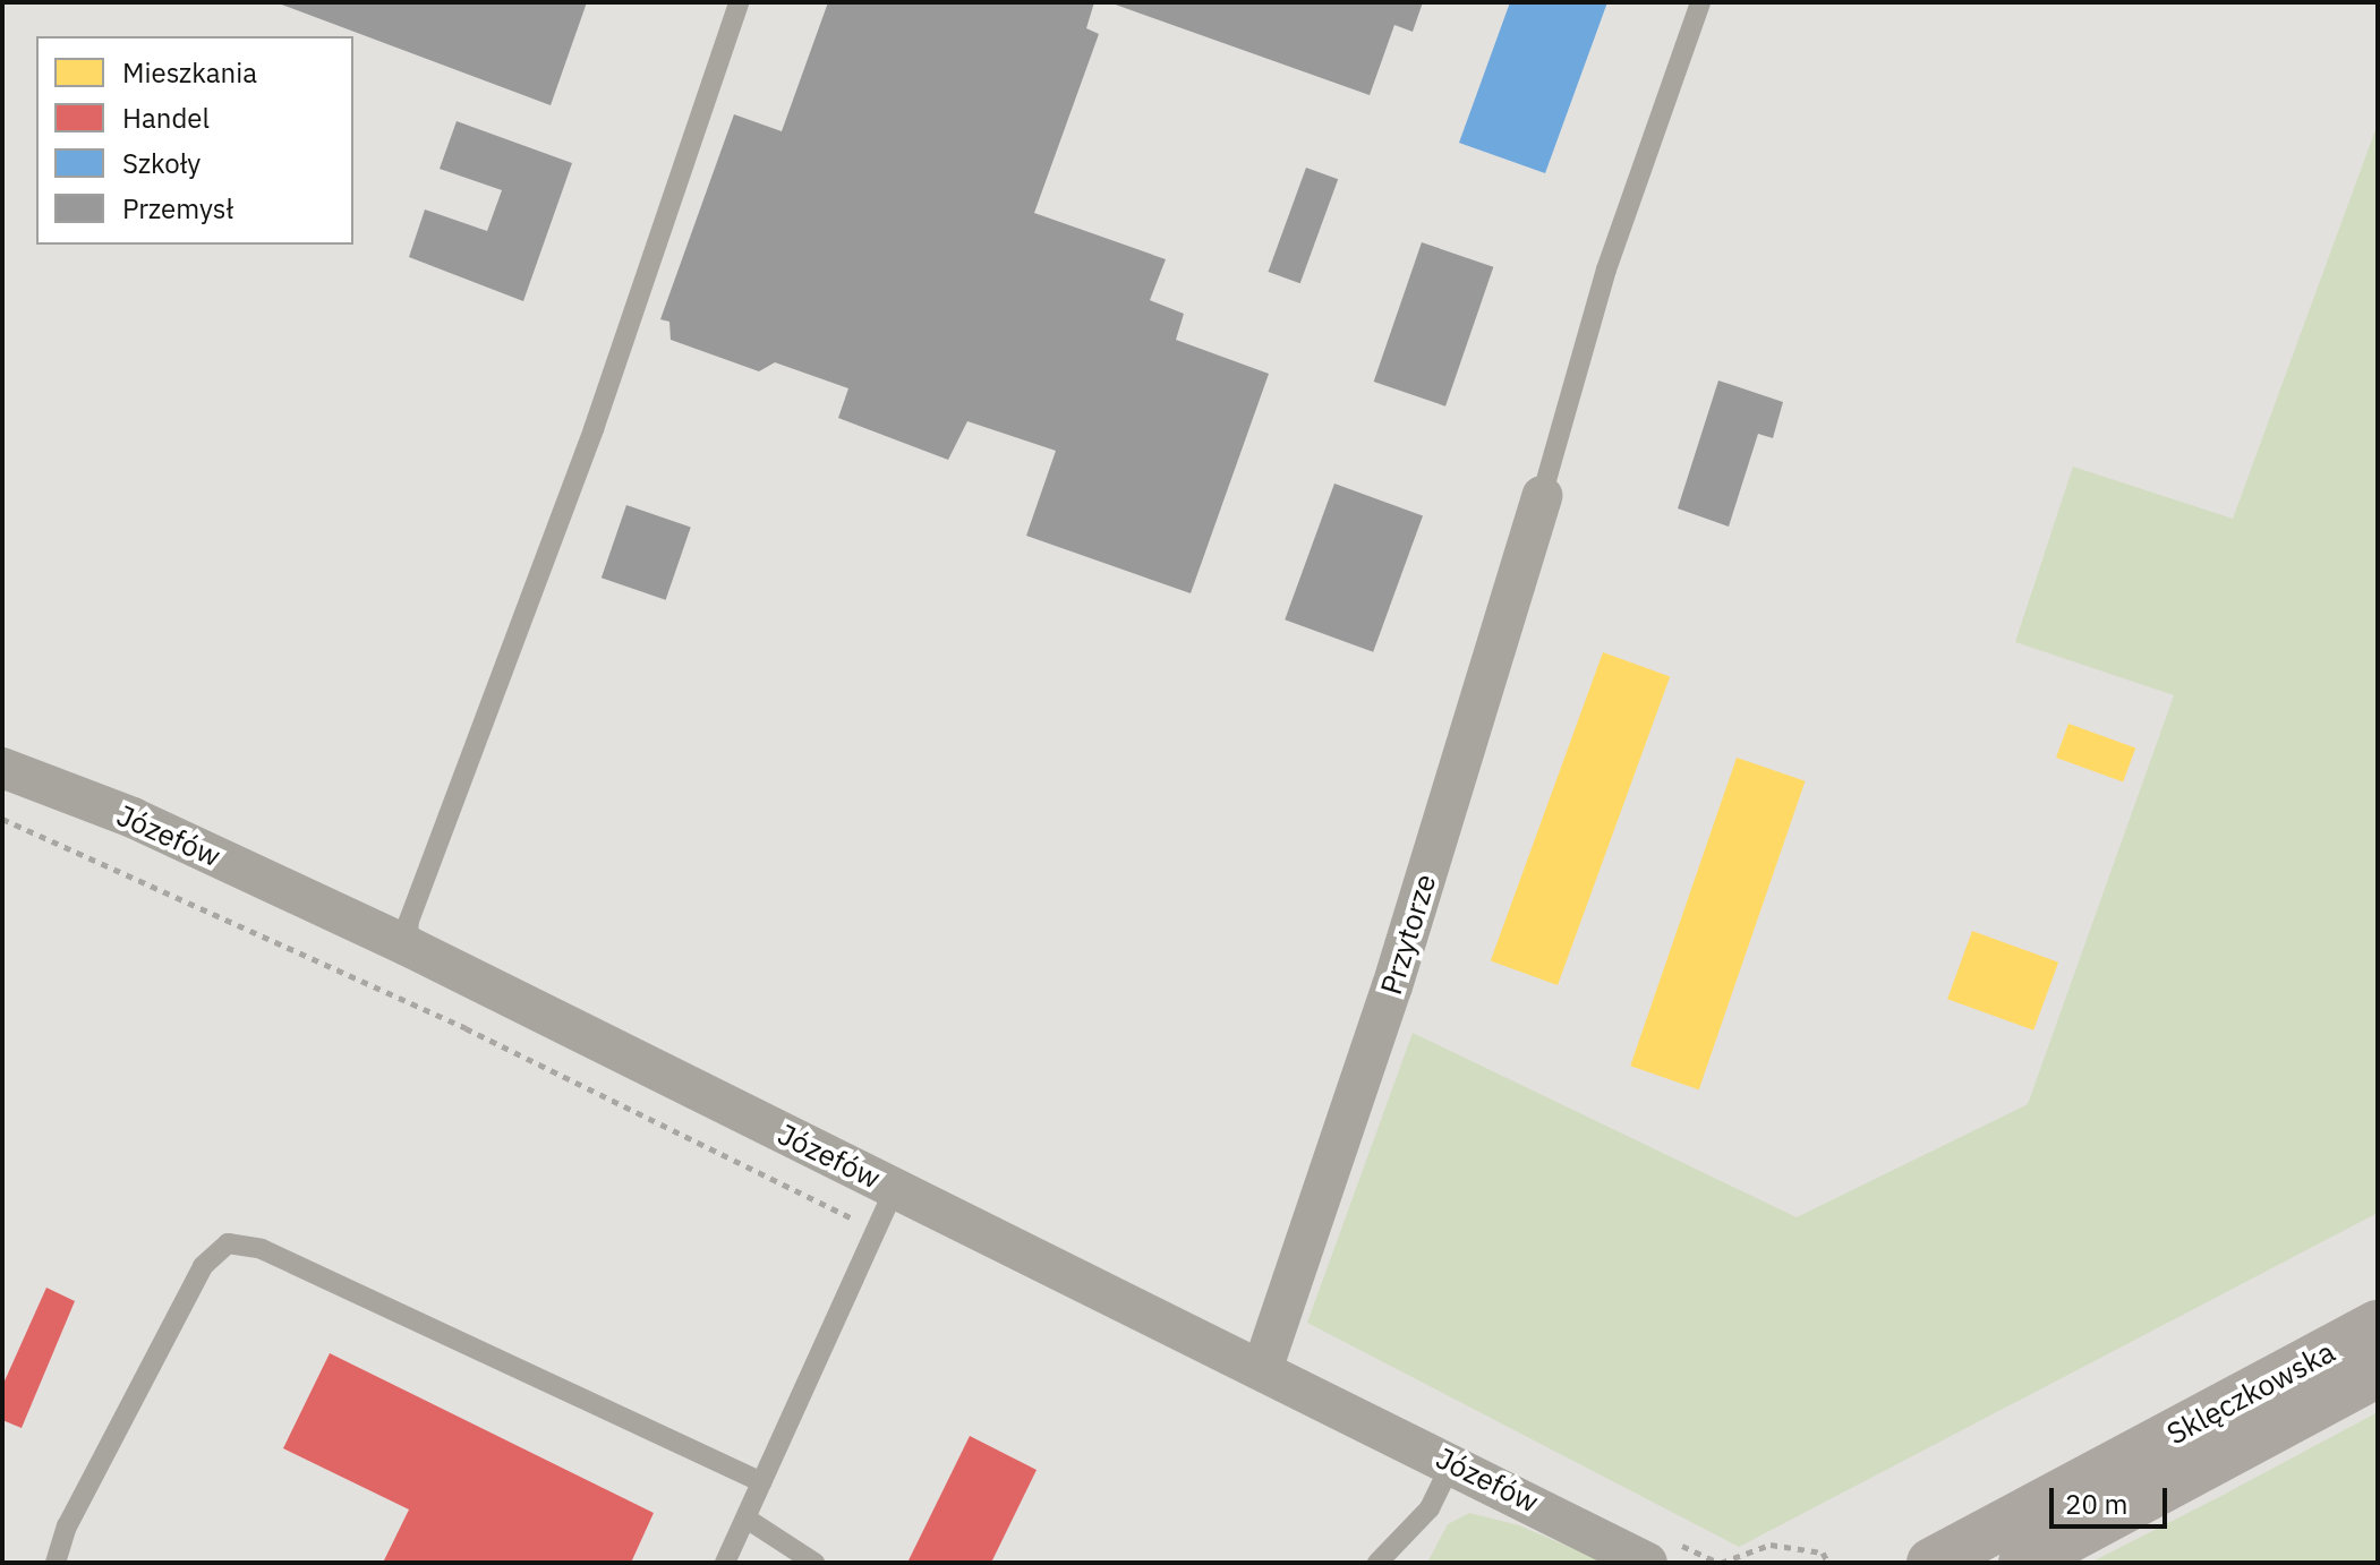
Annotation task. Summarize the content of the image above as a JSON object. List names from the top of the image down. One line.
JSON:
{"streets":{"main road":["Sklęczkowska"],"street":["Józefów","Przytorze"]},"crossings":[["Józefów","Przytorze"]],"legend":["Mieszkania","Handel","Szkoły","Przemysł"],"scale_bar":"20 m"}
